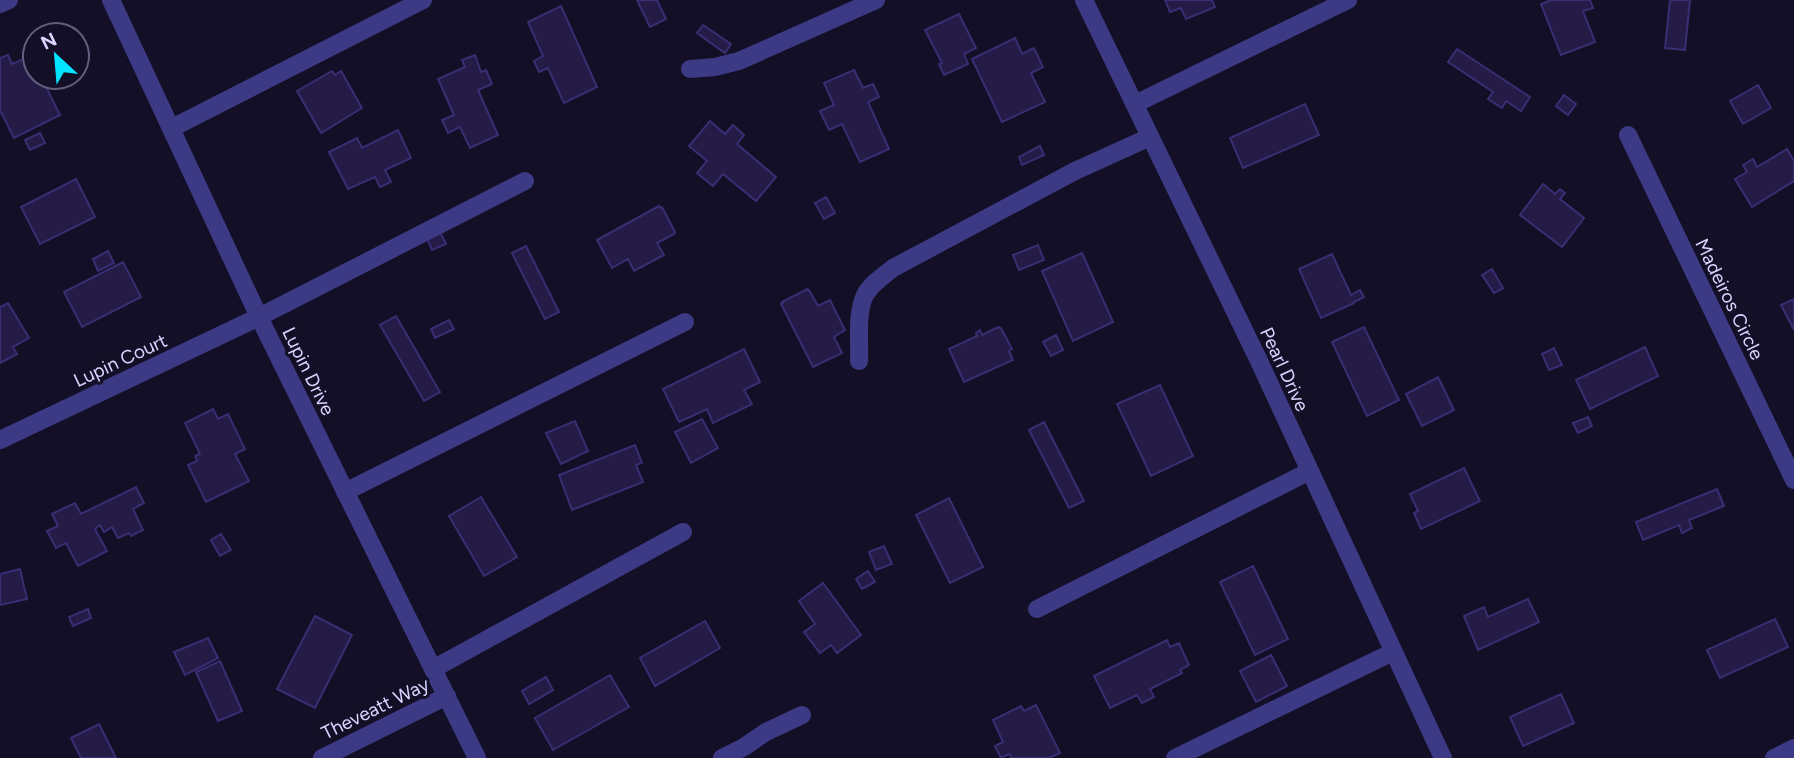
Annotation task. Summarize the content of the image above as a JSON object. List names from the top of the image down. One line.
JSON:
{"streets":{"street":["Madeiros Circle","Lupin Court","Pearl Drive","Lupin Drive","Theveatt Way"]},"crossings":[["Lupin Court","Lupin Drive"],["Lupin Drive","Theveatt Way"]],"north":"top left"}
